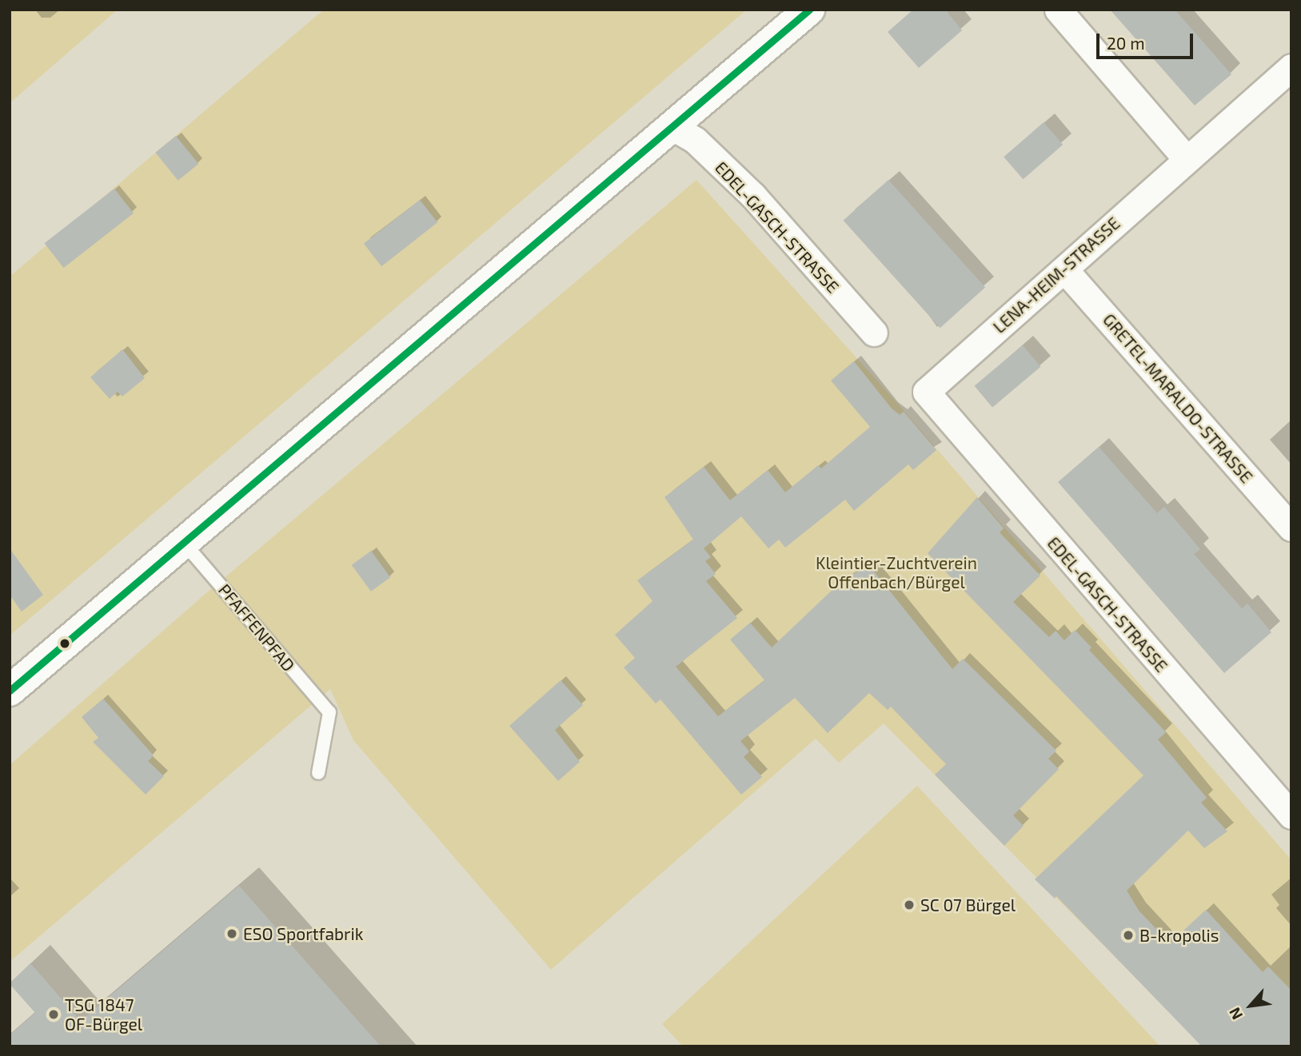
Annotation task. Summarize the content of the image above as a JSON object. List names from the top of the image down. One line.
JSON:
{"streets":{"street":["EDEL-GASCH-STRASSE","LENA-HEIM-STRASSE","GRETEL-MARALDO-STRASSE"],"lane":["PFAFFENPFAD"]},"crossings":[["EDEL-GASCH-STRASSE","LENA-HEIM-STRASSE"],["LENA-HEIM-STRASSE","GRETEL-MARALDO-STRASSE"]],"parks":["Kleintier-Zuchtverein Offenbach/Bürgel"],"places":["SC 07 Bürgel","ESO Sportfabrik","B-kropolis","TSG 1847 OF-Bürgel"],"scale_bar":"20 m","north":"bottom left"}
